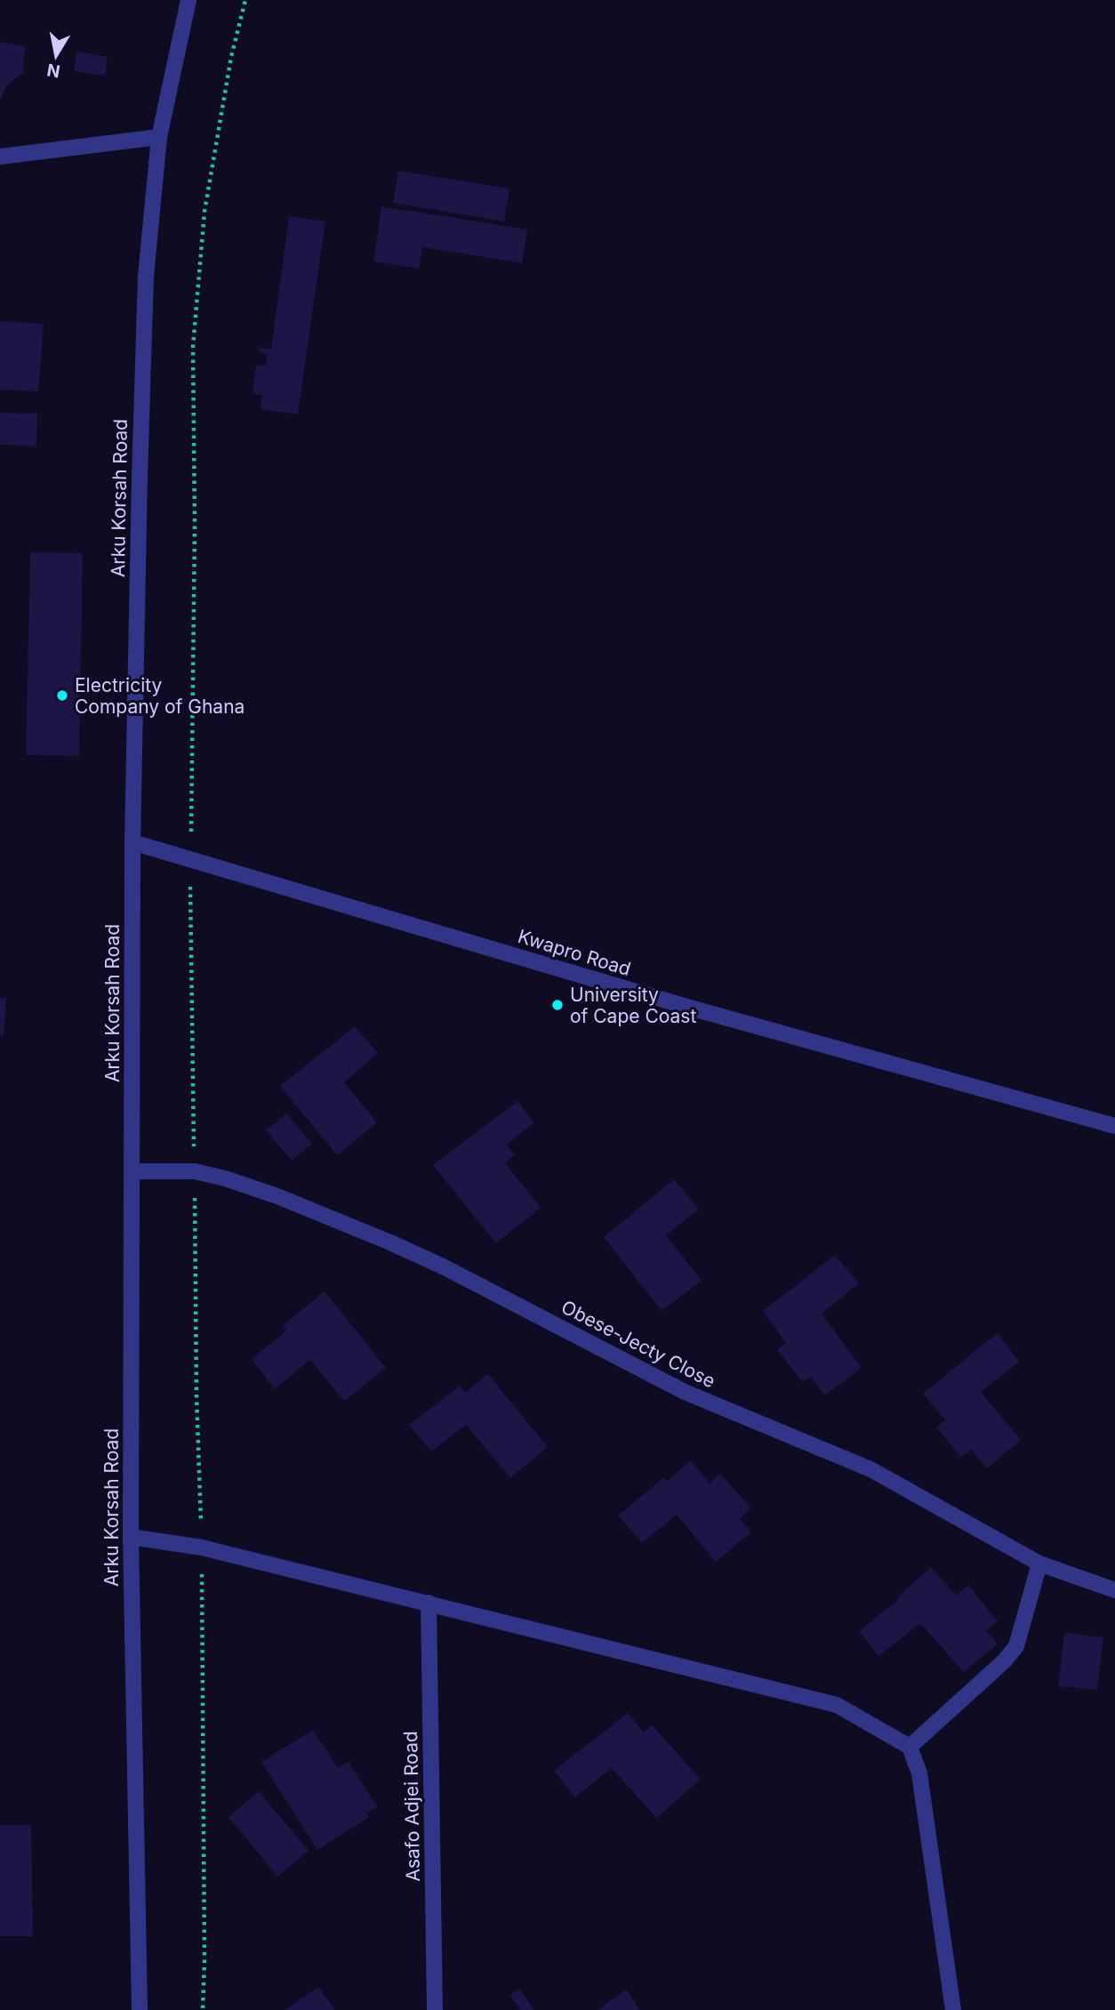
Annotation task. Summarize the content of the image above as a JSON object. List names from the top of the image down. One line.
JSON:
{"streets":{"street":["Arku Korsah Road","Kwapro Road","Obese-Jecty Close","Asafo Adjei Road"]},"crossings":[["Arku Korsah Road","Kwapro Road"],["Arku Korsah Road","Obese-Jecty Close"]],"places":["Electricity Company of Ghana","University of Cape Coast"],"north":"bottom"}
